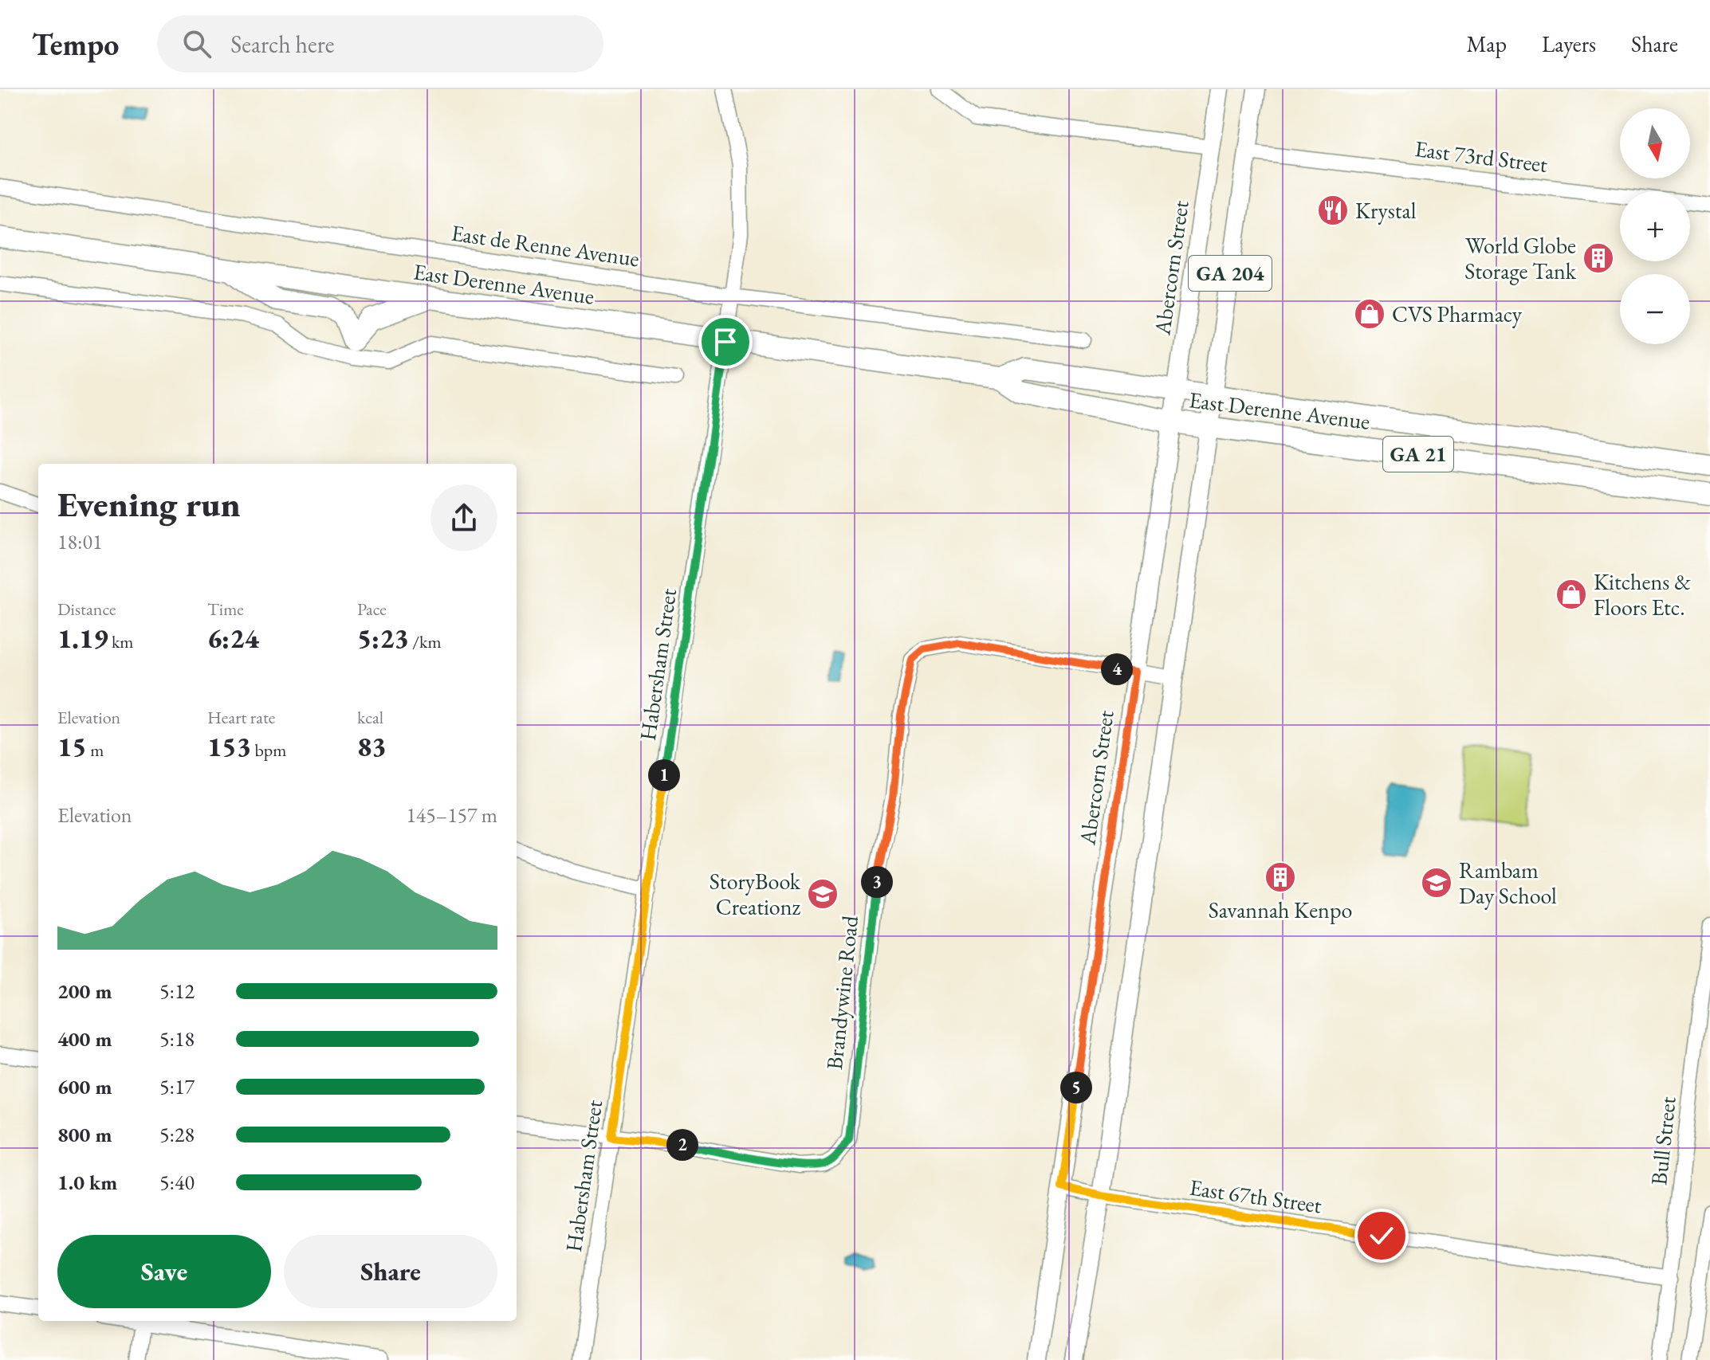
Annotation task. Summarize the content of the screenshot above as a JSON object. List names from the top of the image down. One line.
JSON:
{"streets":{"highway":["East Derenne Avenue","GA 21"],"main road":["Abercorn Street","GA 204"],"street":["East 73rd Street","East de Renne Avenue","Habersham Street","Brandywine Road","Bull Street","East 67th Street"]},"crossings":[["East 73rd Street","GA 204"],["East de Renne Avenue","Habersham Street"],["Abercorn Street","East Derenne Avenue"],["Abercorn Street","Brandywine Road"],["Abercorn Street","East 67th Street"],["GA 204","East Derenne Avenue"],["East Derenne Avenue","Habersham Street"],["Habersham Street","Brandywine Road"],["Bull Street","East 67th Street"]],"places":{"restaurant":["Krystal"],"building":["World Globe Storage Tank","Savannah Kenpo"],"shop":["CVS Pharmacy","Kitchens & Floors Etc."],"school or university":["Rambam Day School","StoryBook Creationz"]},"north":"bottom","page":{"header":"Tempo","search":"Search here","nav":["Map","Layers","Share"],"map_buttons":["+","−"],"heading":["Evening run","18:01"],"stats":[["Distance","1.19 km"],["Time","6:24"],["Pace","5:23 /km"],["Elevation","15 m"],["Heart rate","153 bpm"],["kcal","83"]],"pins":["4","1","3","5","2"],"chart":["Elevation","145–157 m"],"list":[{"name":"200 m","note":"5:12"},{"name":"400 m","note":"5:18"},{"name":"600 m","note":"5:17"},{"name":"800 m","note":"5:28"},{"name":"1.0 km","note":"5:40"}],"buttons":["Save","Share"]}}
